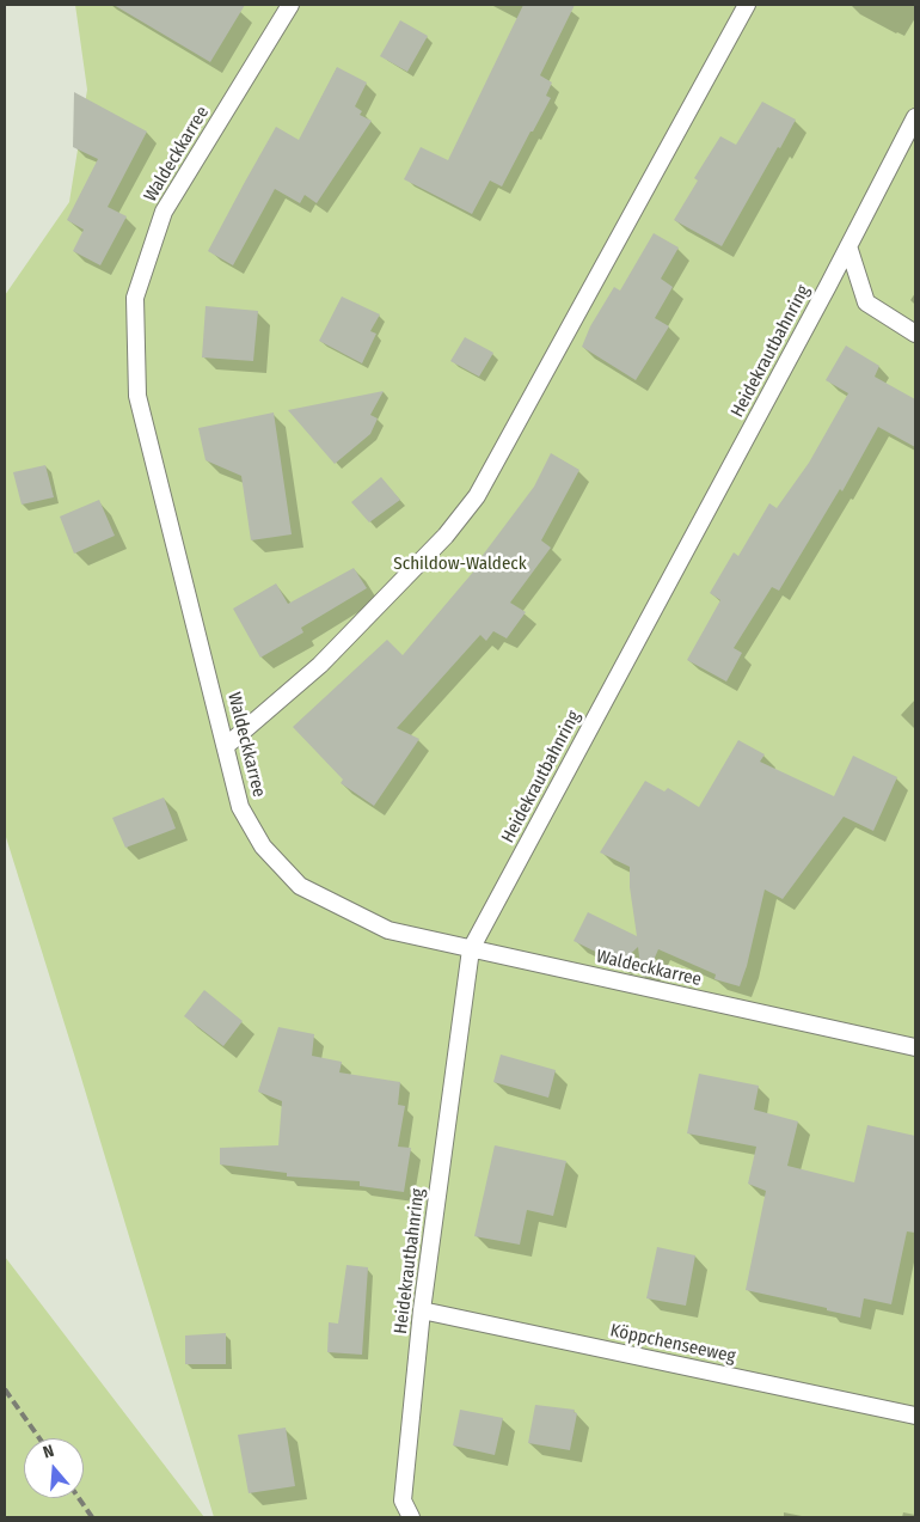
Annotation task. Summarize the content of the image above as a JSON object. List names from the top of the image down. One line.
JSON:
{"streets":{"lane":["Waldeckkarree","Heidekrautbahnring","Köppchenseeweg"]},"crossings":[["Waldeckkarree","Heidekrautbahnring"],["Heidekrautbahnring","Köppchenseeweg"]],"parks":["Schildow-Waldeck"],"north":"top"}
